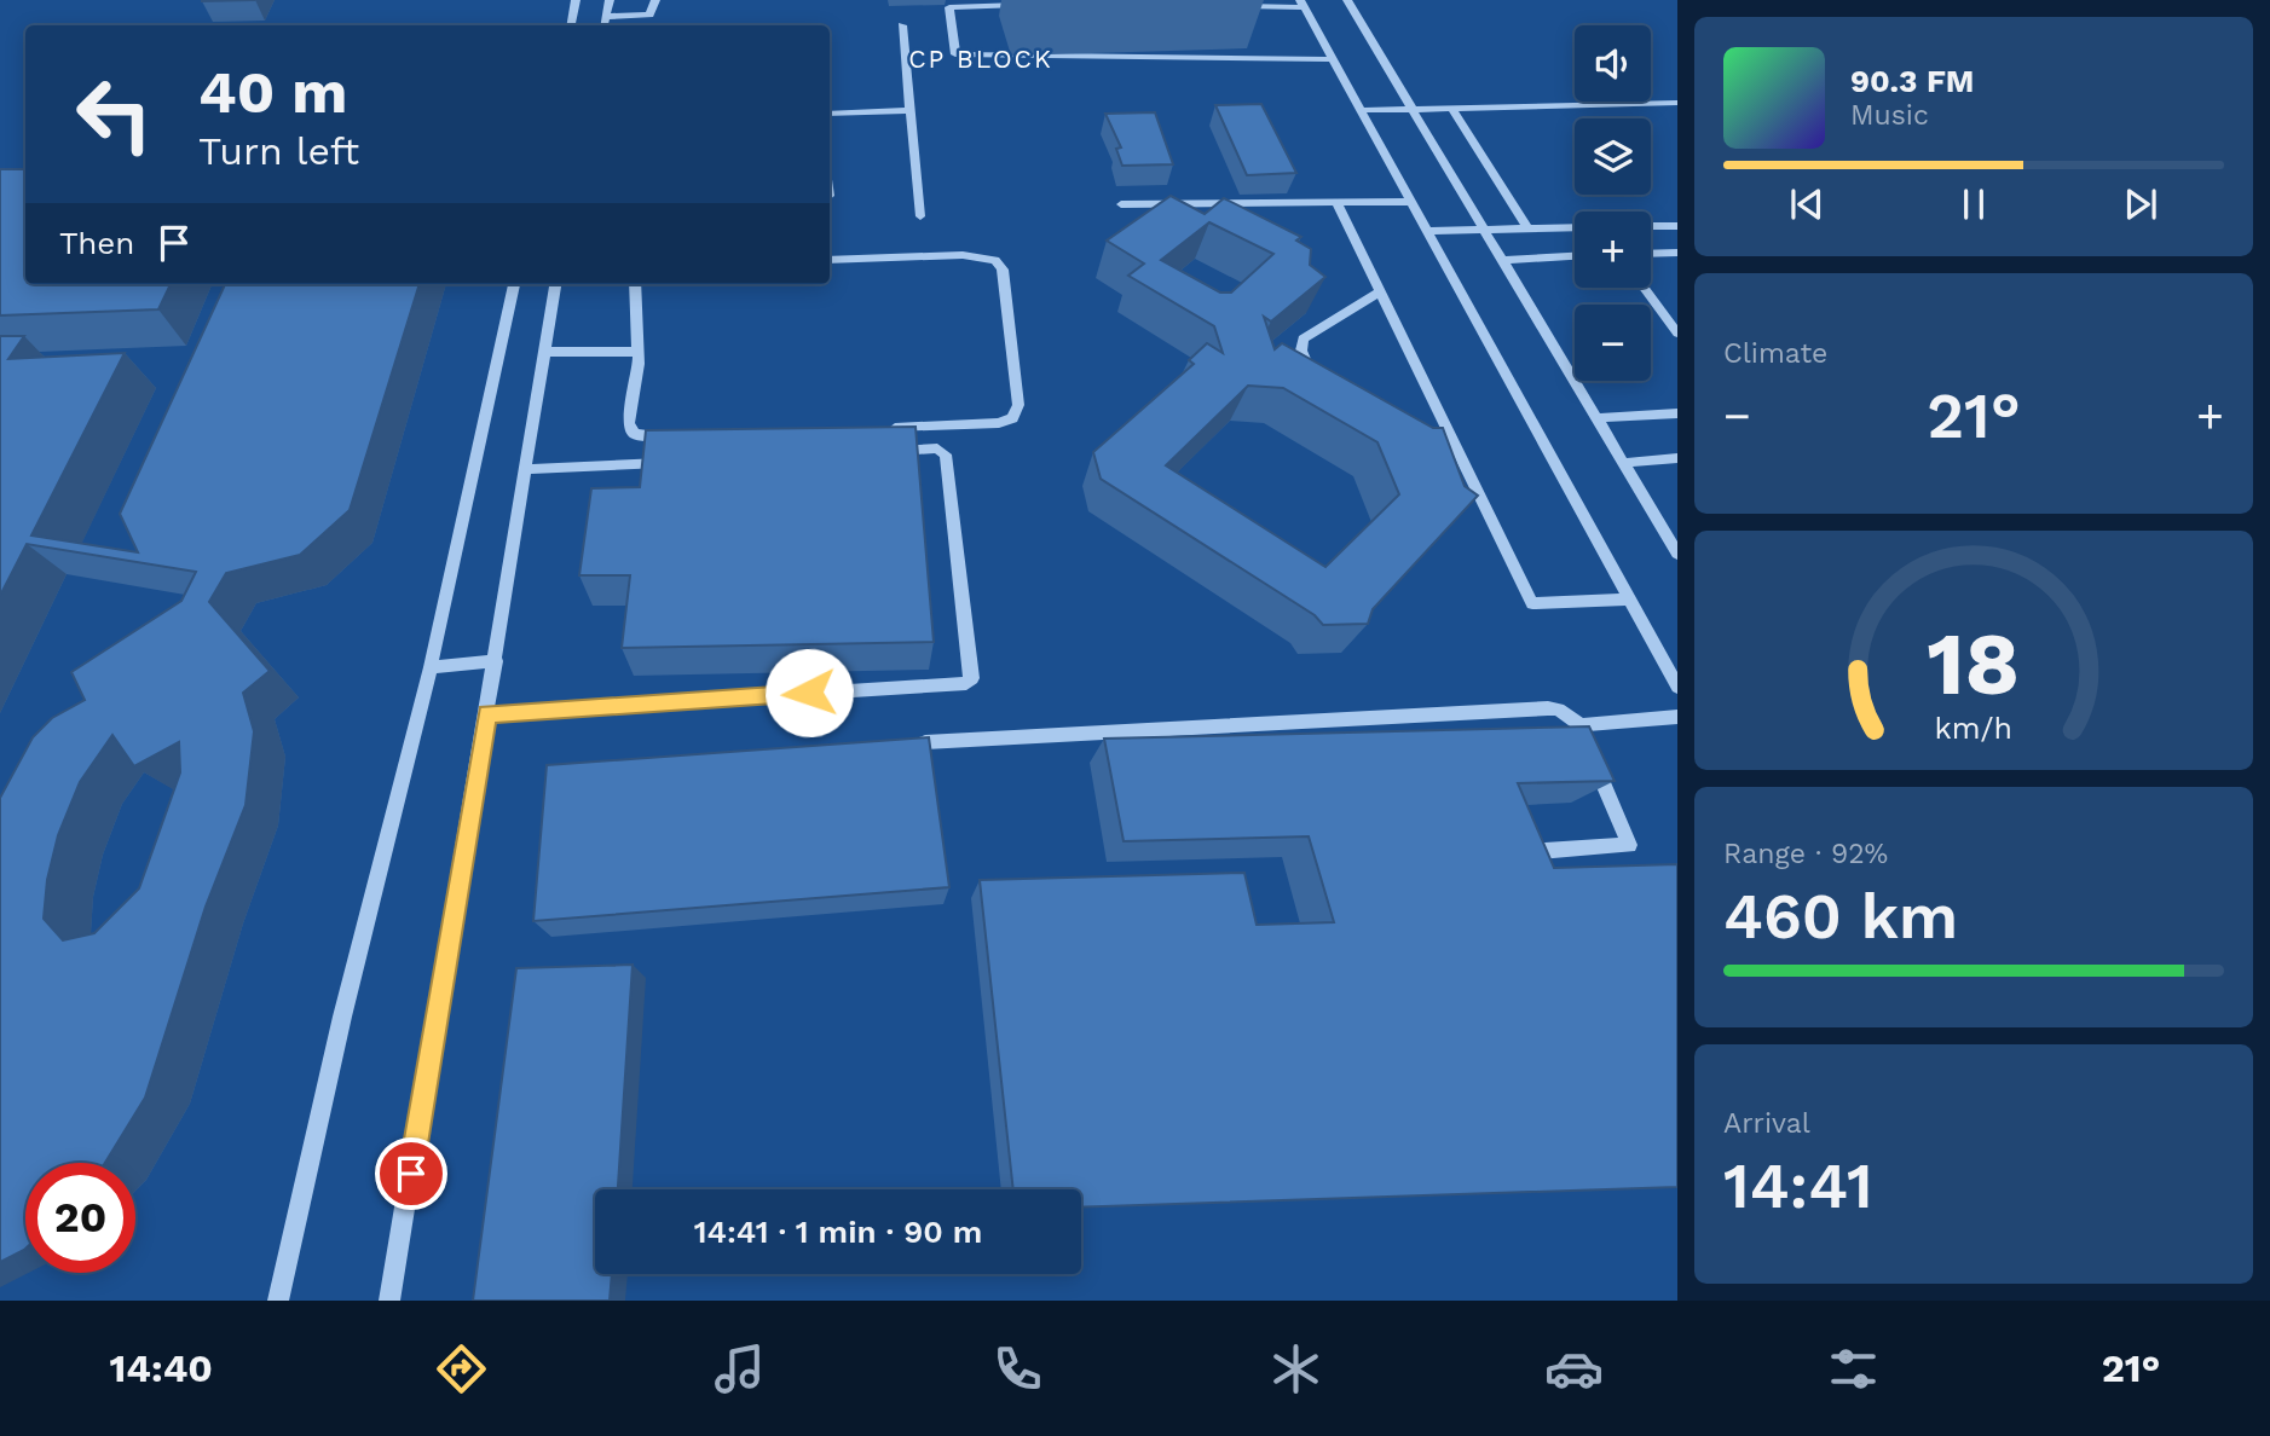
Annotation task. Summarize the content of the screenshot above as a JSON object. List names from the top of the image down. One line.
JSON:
{"districts":["CP BLOCK"],"page":{"map_buttons":["+","−"],"turn":["40 m","Turn left"],"song":["90.3 FM","Music"],"then":"Then","tile":["Climate",["Range · 92%","460 km"],["Arrival","14:41"]],"heat":["−","21°","+"],"limit":"20","trip":"14:41 · 1 min · 90 m","tabs":["14:40","21°"],"gauge":["18","km/h"]}}
